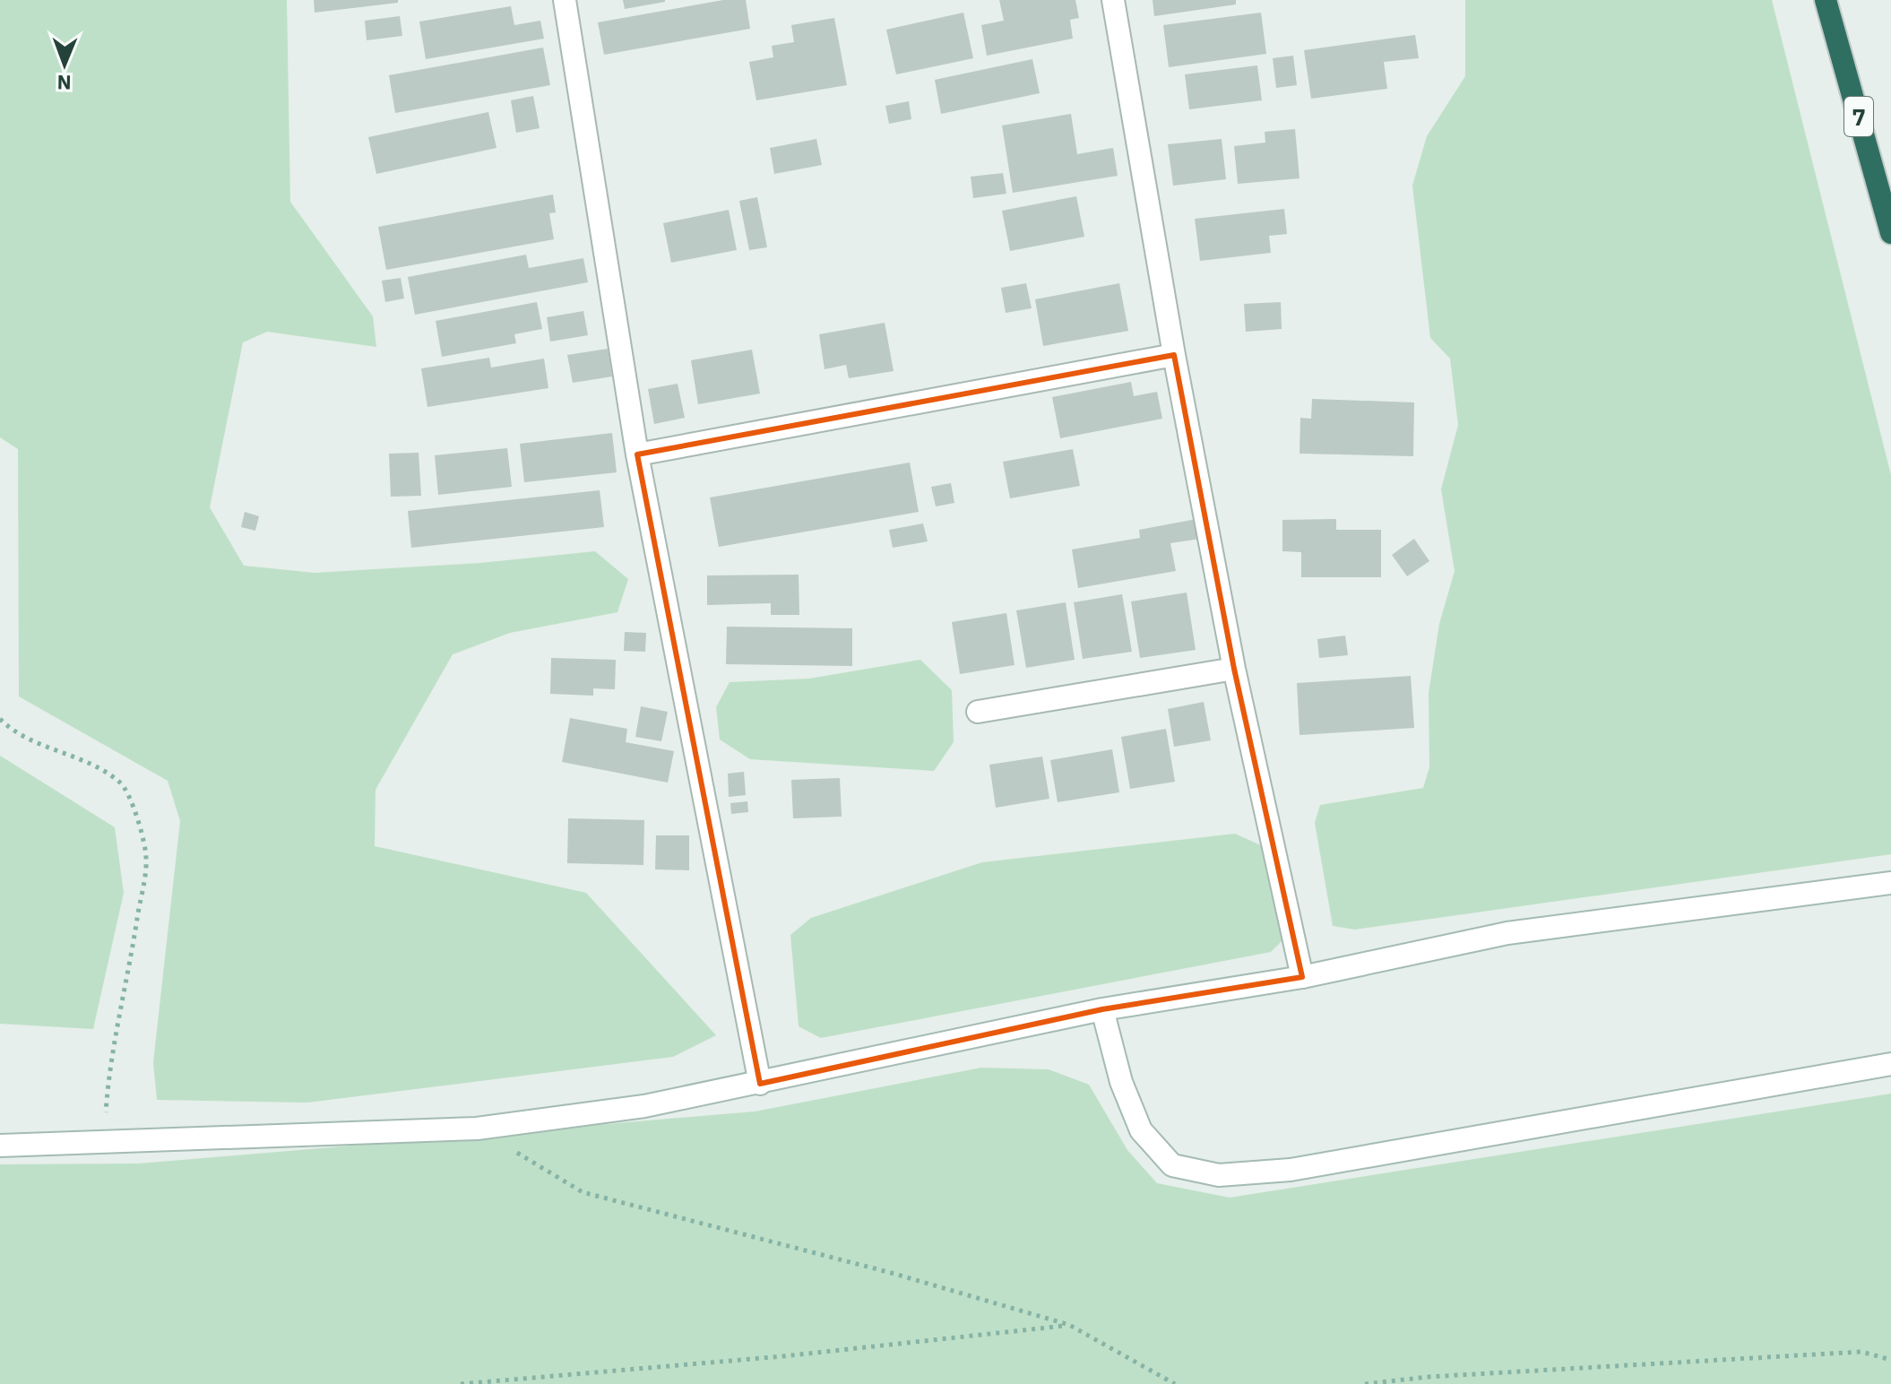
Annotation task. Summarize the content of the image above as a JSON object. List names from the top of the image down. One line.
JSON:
{"streets":{"highway":["7"]},"north":"bottom"}
